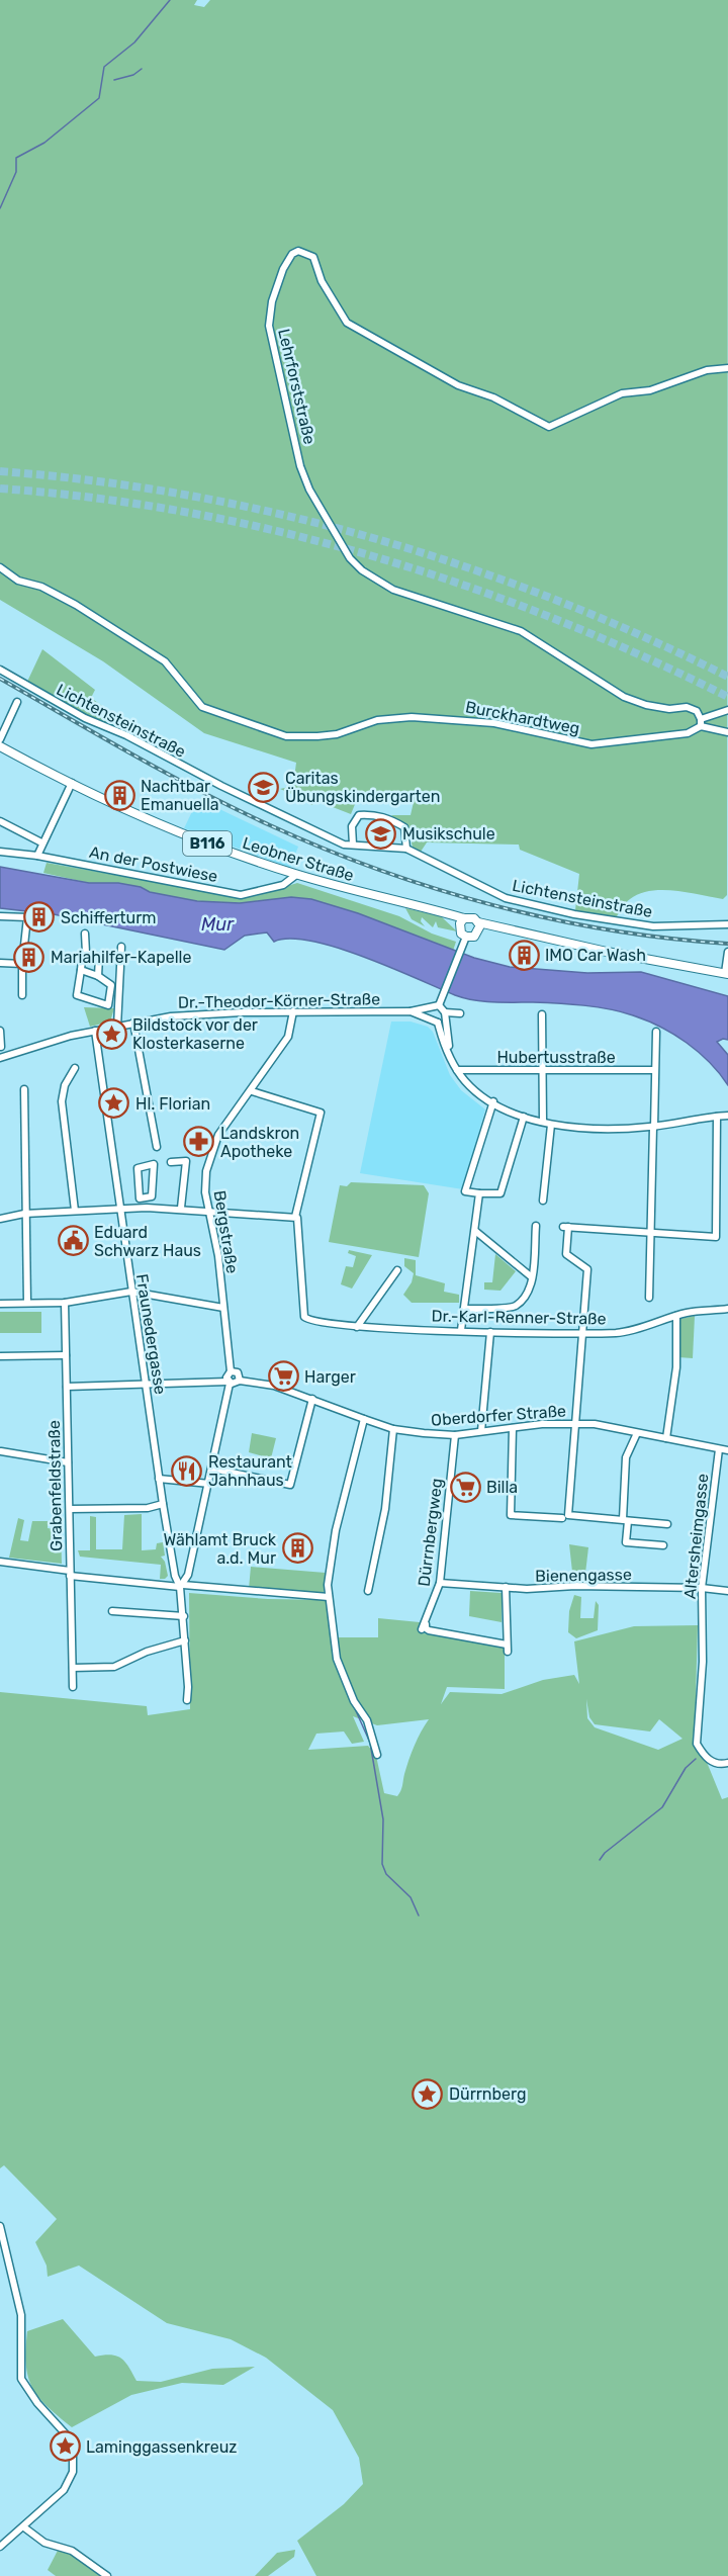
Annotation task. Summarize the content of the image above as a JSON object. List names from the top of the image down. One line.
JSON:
{"streets":{"main road":["B116","Leobner Straße"],"street":["Lehrforststraße","Burckhardtweg","Lichtensteinstraße","An der Postwiese","Dr.-Theodor-Körner-Straße","Hubertusstraße","Bergstraße","Dr.-Karl-Renner-Straße","Fraunedergasse","Oberdorfer Straße","Grabenfeldstraße","Dürrnbergweg","Altersheimgasse","Bienengasse"]},"crossings":[["Lehrforststraße","Burckhardtweg"],["B116","Leobner Straße"],["Leobner Straße","An der Postwiese"],["Dr.-Theodor-Körner-Straße","Bergstraße"],["Dr.-Theodor-Körner-Straße","Fraunedergasse"],["Bergstraße","Oberdorfer Straße"],["Oberdorfer Straße","Dürrnbergweg"],["Oberdorfer Straße","Altersheimgasse"],["Dürrnbergweg","Bienengasse"],["Altersheimgasse","Bienengasse"]],"water":["Mur"],"places":{"school or university":["Caritas Übungskindergarten","Musikschule"],"building":["Nachtbar Emanuella","Schifferturm","IMO Car Wash","Mariahilfer-Kapelle","Wählamt Bruck a.d. Mur"],"place":["Bildstock vor der Klosterkaserne","Hl. Florian","Dürrnberg","Laminggassenkreuz"],"pharmacy":["Landskron Apotheke"],"public building":["Eduard Schwarz Haus"],"supermarket":["Harger","Billa"],"restaurant":["Restaurant Jahnhaus"]}}
